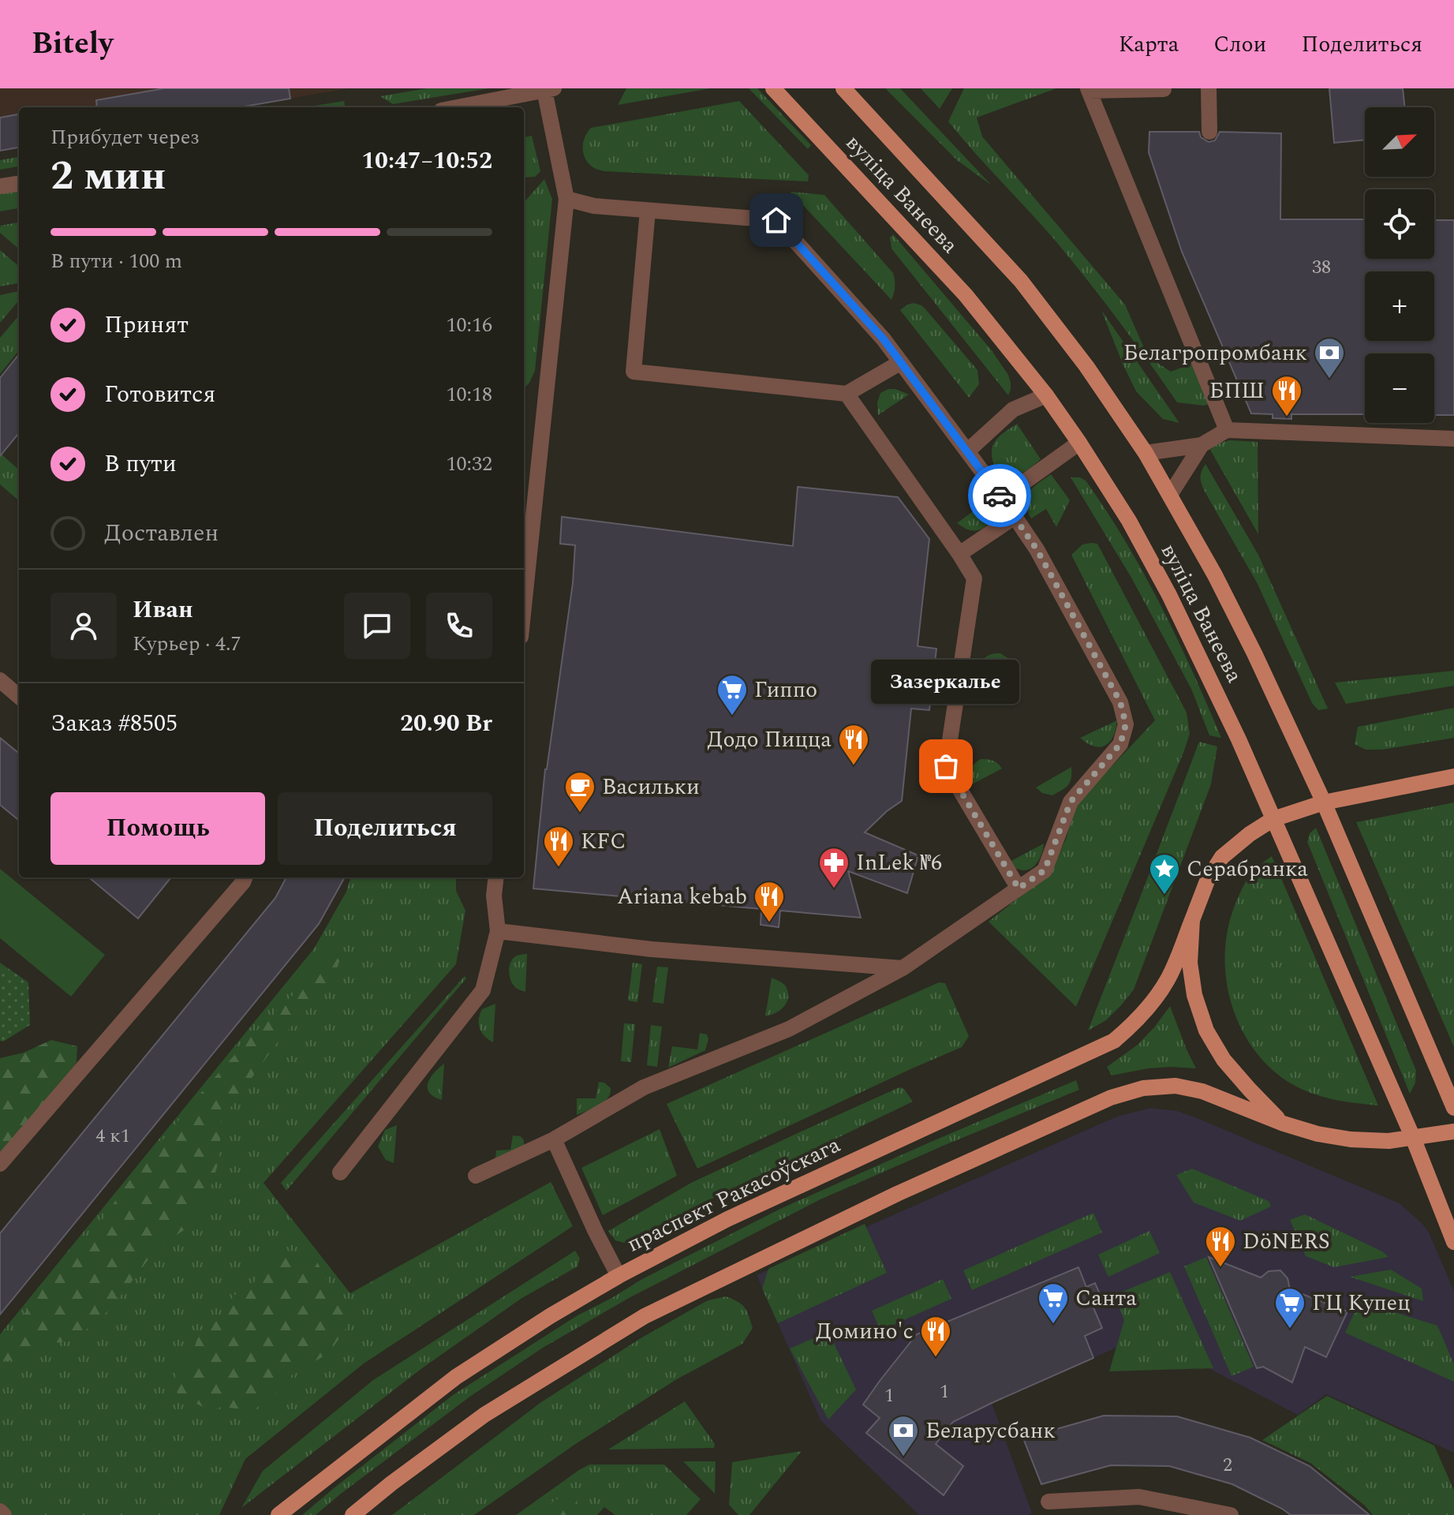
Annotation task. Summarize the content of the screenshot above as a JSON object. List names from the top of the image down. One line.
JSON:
{"streets":{"main road":["вуліца Ванеева","праспект Ракасоўскага"]},"crossings":[["вуліца Ванеева","праспект Ракасоўскага"]],"places":{"bank":["Белагропромбанк","Беларусбанк"],"restaurant":["БПШ","Додо Пицца","KFC","Ariana kebab","DöNERS","Домино'c"],"supermarket":["Гиппо","Санта","ГЦ Купец"],"other":["Зазеркалье"],"cafe":["Васильки"],"pharmacy":["InLek №6"],"place":["Серабранка"]},"house_numbers":["38","4 к1","1","1","2"],"north":"top right","page":{"header":"Bitely","nav":["Карта","Слои","Поделиться"],"map_buttons":["+","−"],"heading":["2 мин","Прибудет через","10:47–10:52"],"panel":["Иван","Курьер · 4.7","Заказ #8505","20.90 Br"],"bar":"В пути · 100 m","list":[["Принят","10:16"],["Готовится","10:18"],["В пути","10:32"],"Доставлен"],"bubble":"Зазеркалье","buttons":["Помощь","Поделиться"]}}
